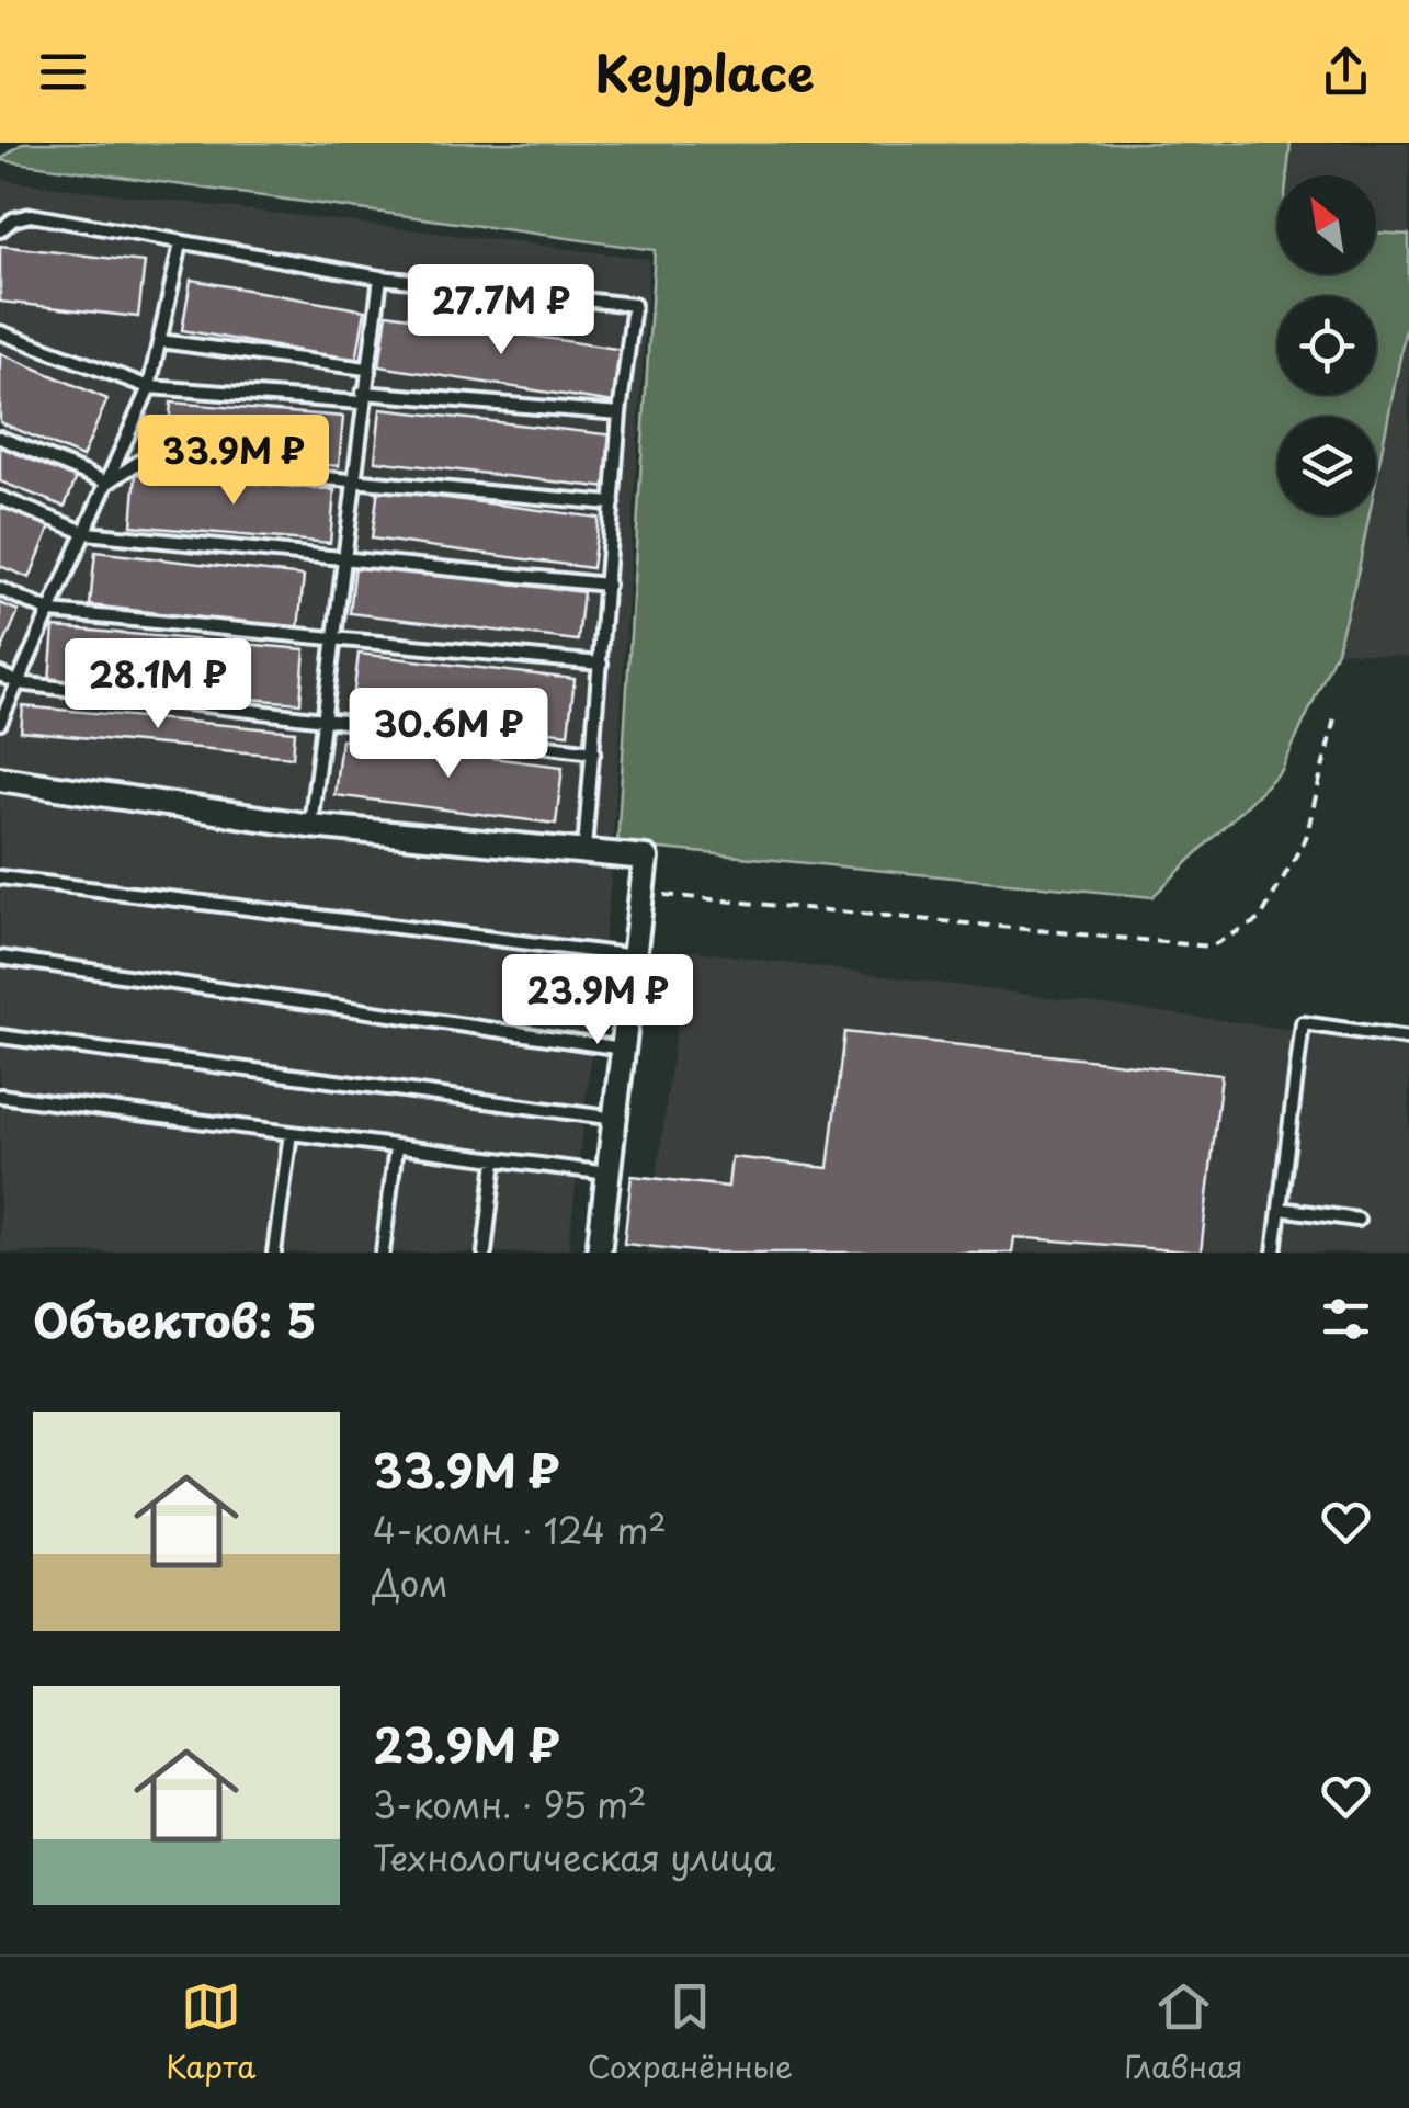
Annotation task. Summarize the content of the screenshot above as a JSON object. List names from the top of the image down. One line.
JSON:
{"north":"top left","page":{"header":"Keyplace","price":["27.7M ₽","33.9M ₽","28.1M ₽","30.6M ₽","23.9M ₽"],"heading":"Объектов: 5","list":[{"name":"33.9M ₽","note":"4-комн. · 124 m² · Дом"},{"name":"23.9M ₽","note":"3-комн. · 95 m² · Технологическая улица"}],"tabs":["Карта","Сохранённые","Главная"]}}
